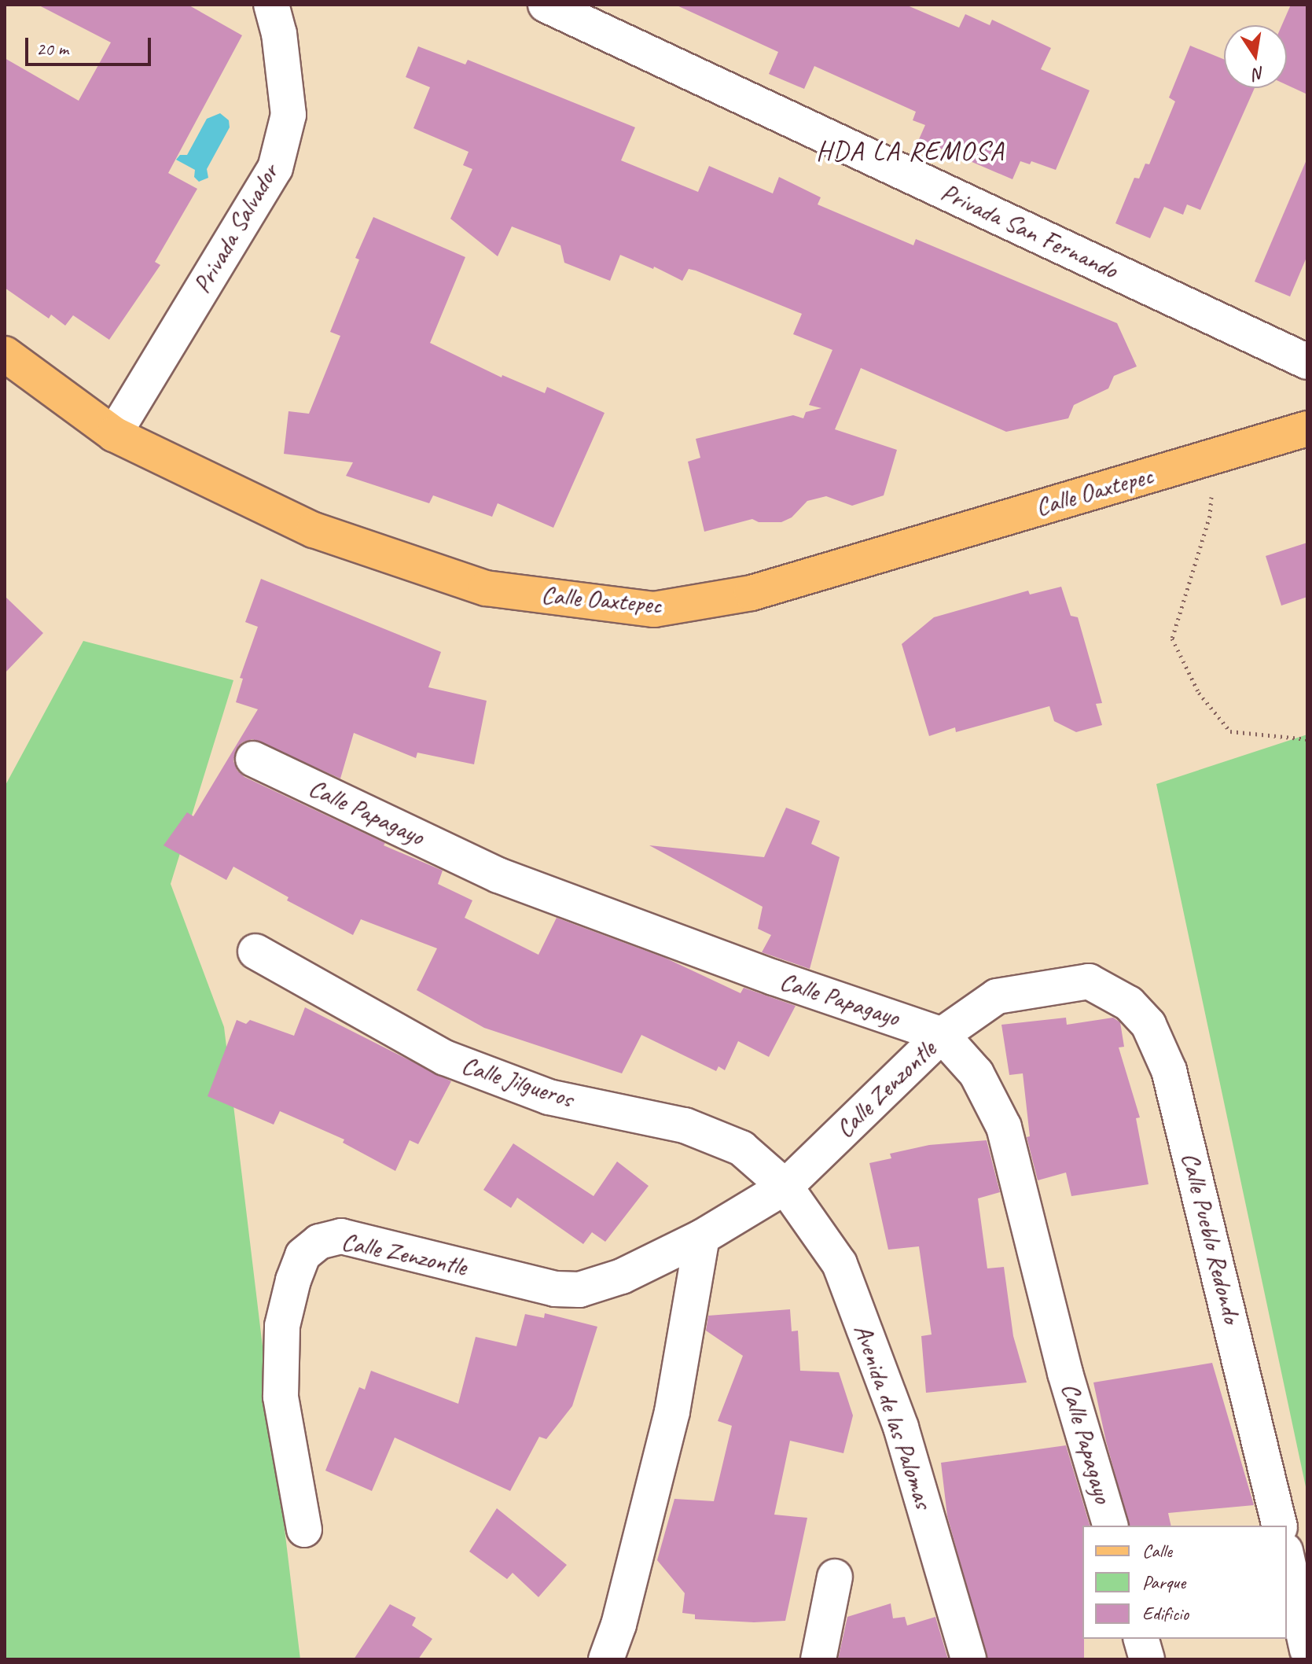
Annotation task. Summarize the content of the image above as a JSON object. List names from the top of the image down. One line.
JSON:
{"streets":{"main road":["Calle Oaxtepec"],"street":["Privada Salvador","Privada San Fernando","Calle Papagayo","Calle Jilgueros","Calle Zenzontle","Calle Pueblo Redondo","Avenida de las Palomas"]},"crossings":[["Privada Salvador","Calle Oaxtepec"],["Calle Papagayo","Calle Zenzontle"],["Calle Jilgueros","Calle Zenzontle"],["Calle Jilgueros","Avenida de las Palomas"],["Calle Zenzontle","Calle Pueblo Redondo"],["Calle Zenzontle","Avenida de las Palomas"]],"districts":["HDA LA REMOSA"],"legend":["Calle","Parque","Edificio"],"scale_bar":"20 m","north":"bottom"}
